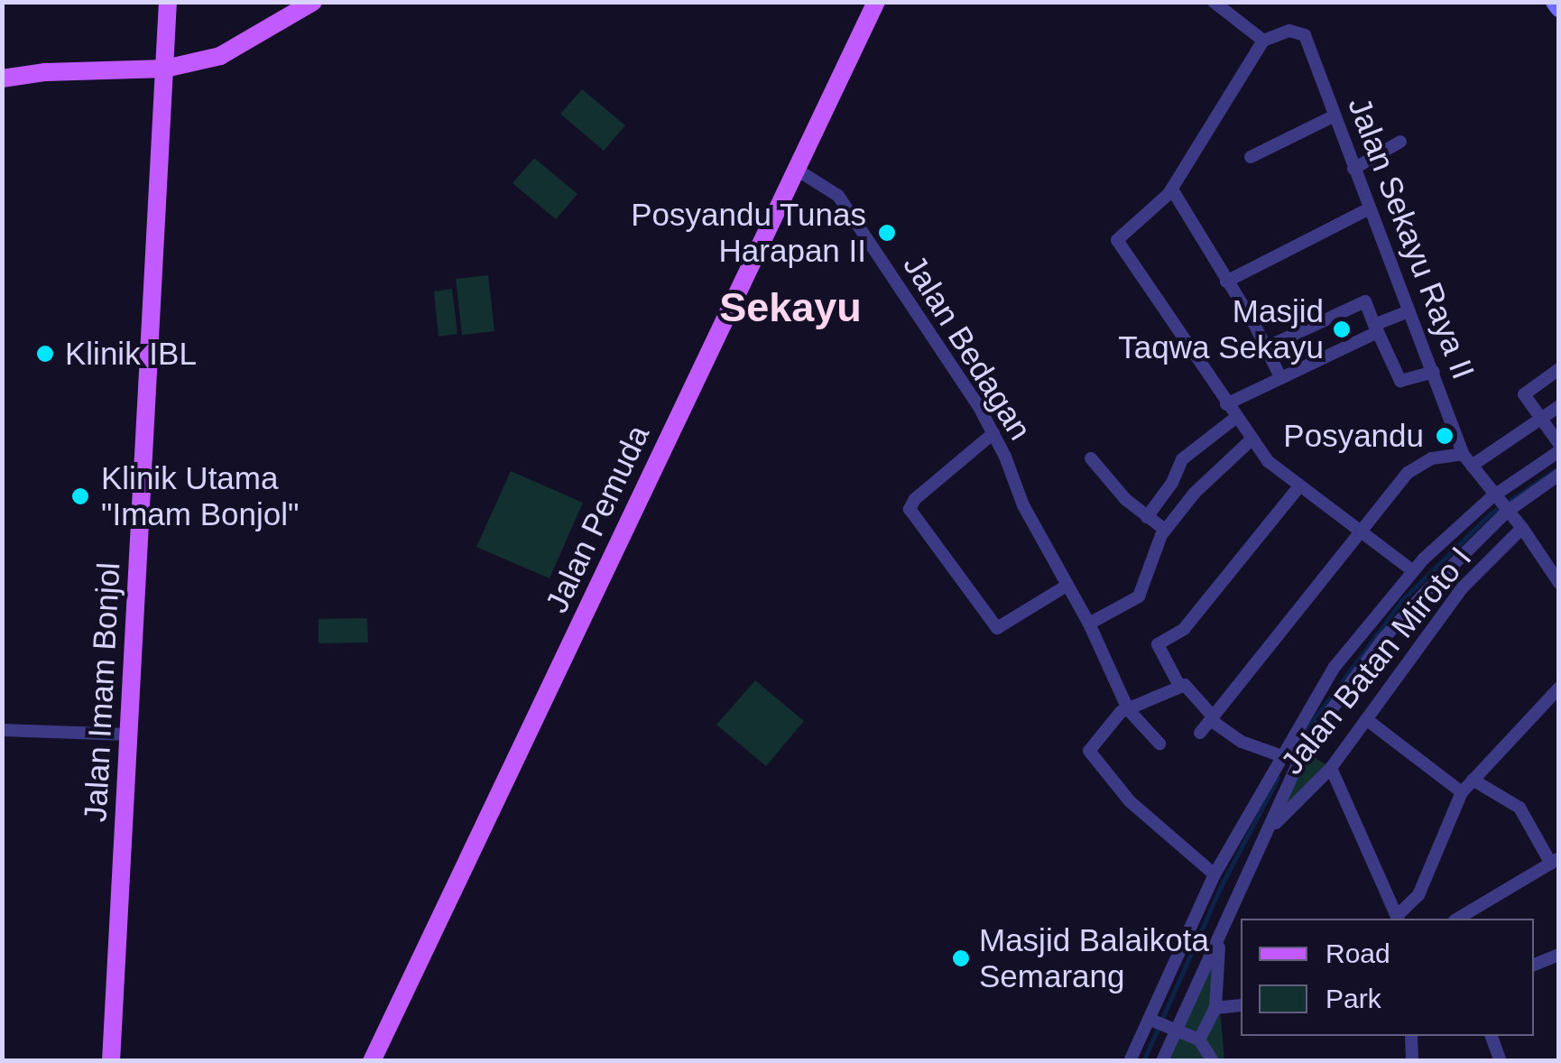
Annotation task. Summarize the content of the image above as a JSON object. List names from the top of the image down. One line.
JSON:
{"streets":{"main road":["Jalan Pemuda","Jalan Imam Bonjol"],"street":["Jalan Sekayu Raya II","Jalan Bedagan","Jalan Batan Miroto I"]},"crossings":[["Jalan Sekayu Raya II","Jalan Batan Miroto I"],["Jalan Bedagan","Jalan Pemuda"]],"districts":["Sekayu"],"places":["Posyandu Tunas Harapan II","Masjid Taqwa Sekayu","Klinik IBL","Posyandu","Klinik Utama \"Imam Bonjol\"","Masjid Balaikota Semarang"],"legend":["Road","Park"]}
